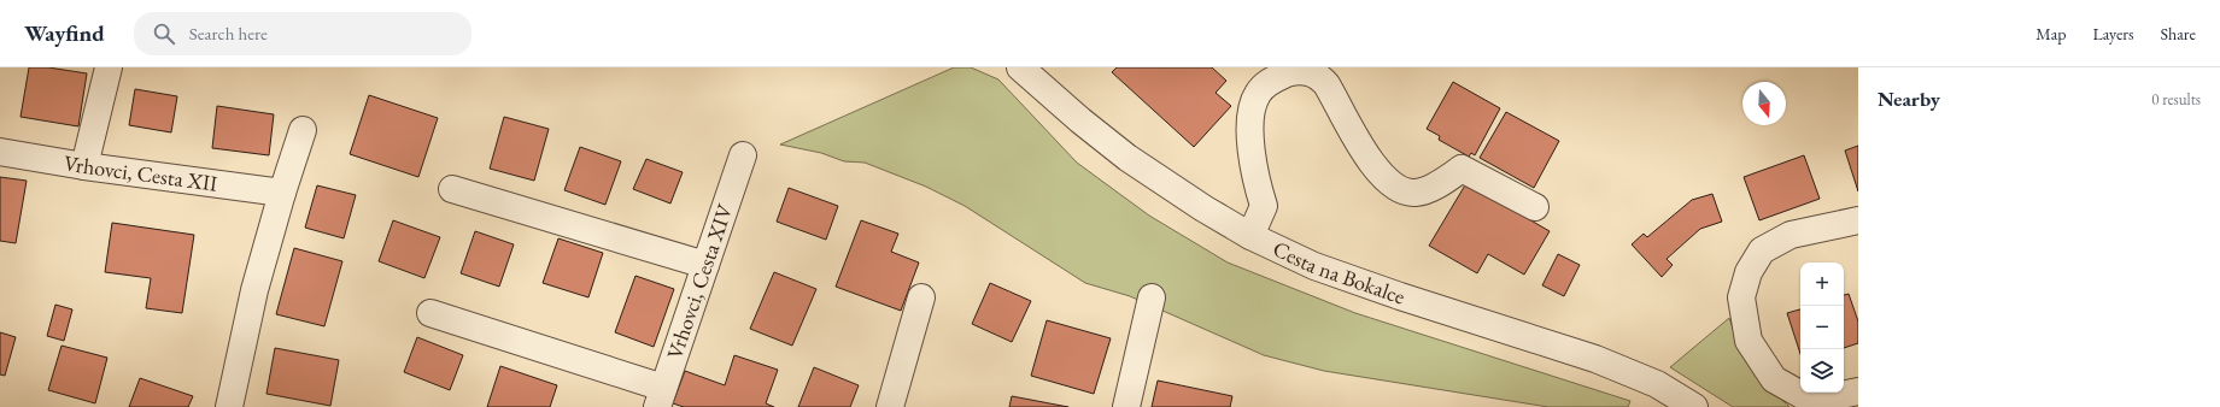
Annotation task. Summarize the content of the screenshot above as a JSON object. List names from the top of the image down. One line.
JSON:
{"streets":{"street":["Vrhovci, Cesta XII","Cesta na Bokalce","Vrhovci, Cesta XIV"]},"north":"bottom","page":{"header":"Wayfind","search":"Search here","nav":["Map","Layers","Share"],"heading":["Nearby","0 results"],"map_buttons":["+","−"]}}
